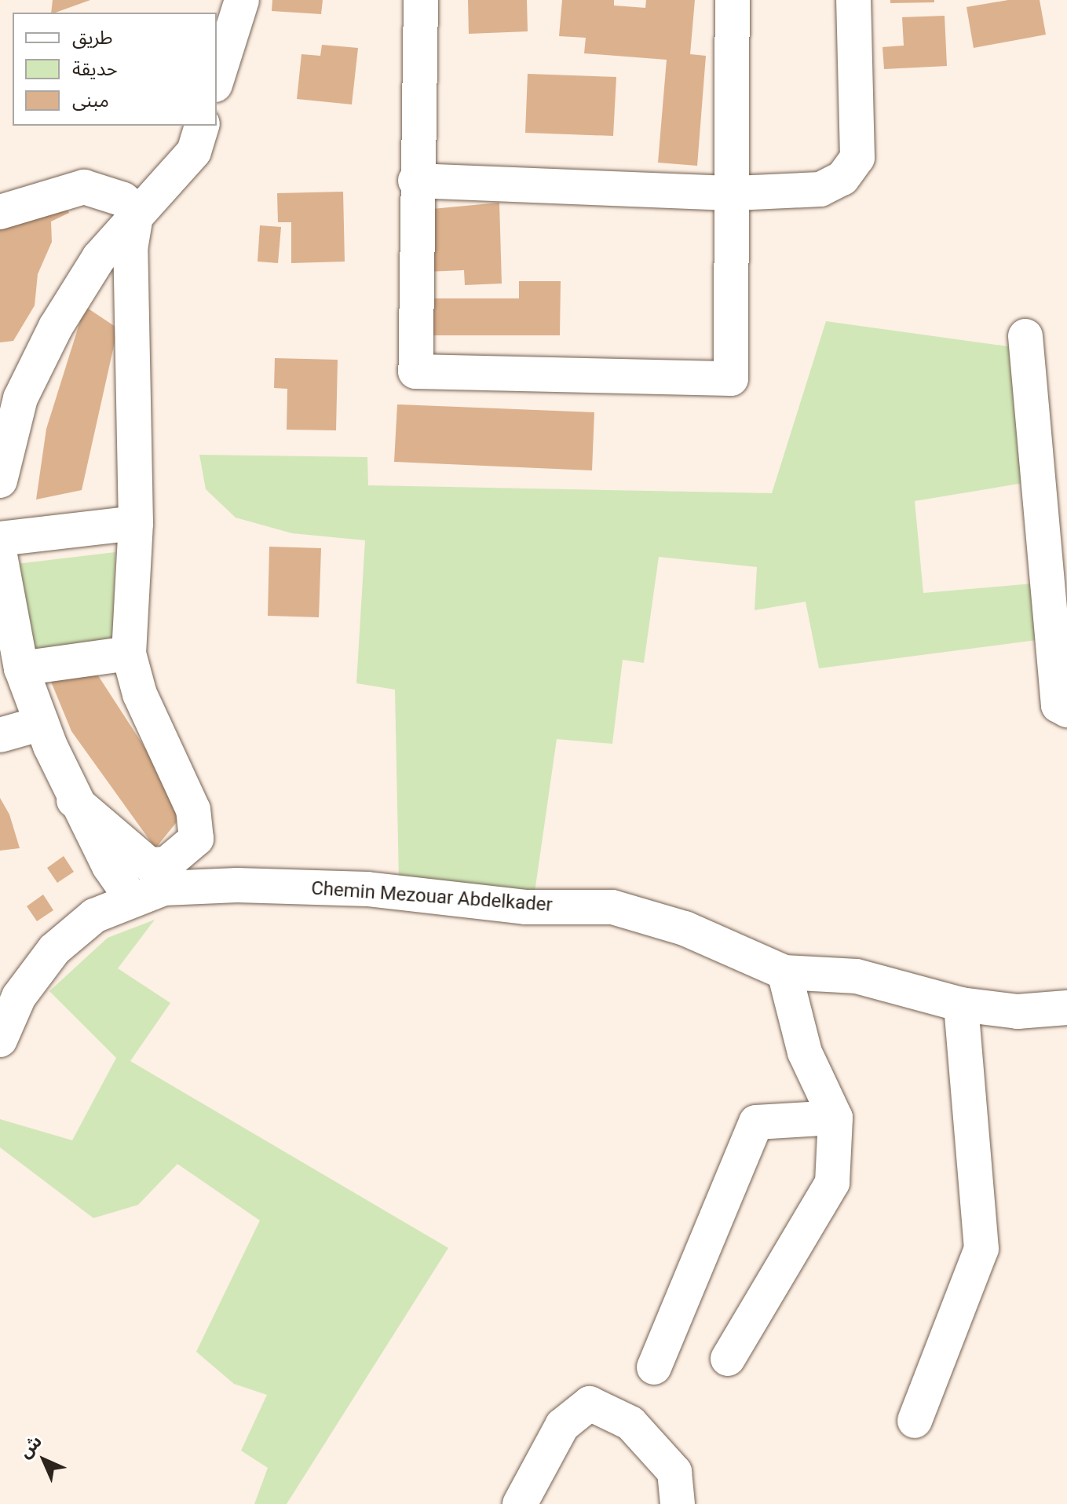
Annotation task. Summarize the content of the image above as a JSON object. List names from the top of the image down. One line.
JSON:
{"streets":{"street":["Chemin Mezouar Abdelkader"]},"legend":["طريق","حديقة","مبنى"],"north":"top left"}
